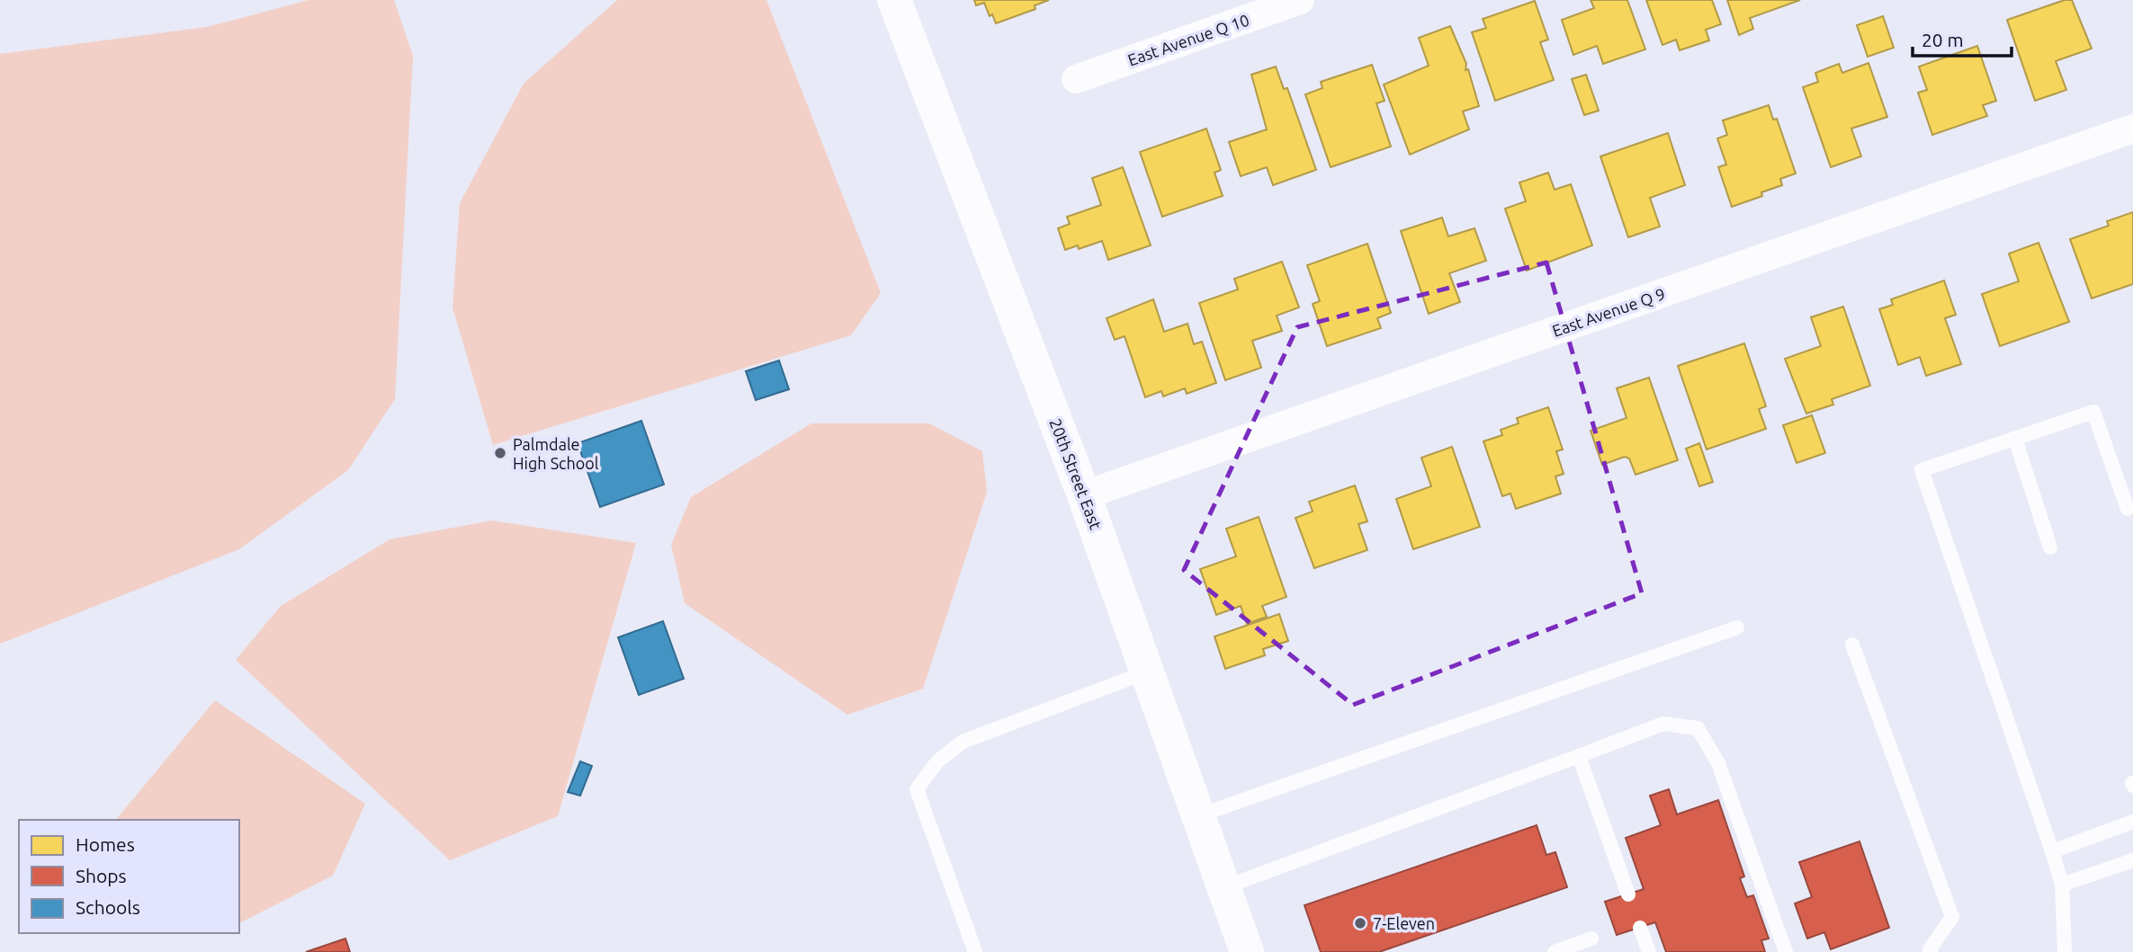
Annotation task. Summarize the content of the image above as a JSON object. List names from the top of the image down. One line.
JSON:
{"streets":{"street":["East Avenue Q 10","East Avenue Q 9","20th Street East"]},"crossings":[["East Avenue Q 9","20th Street East"]],"places":["Palmdale High School","7-Eleven"],"legend":["Homes","Shops","Schools"],"scale_bar":"20 m"}
